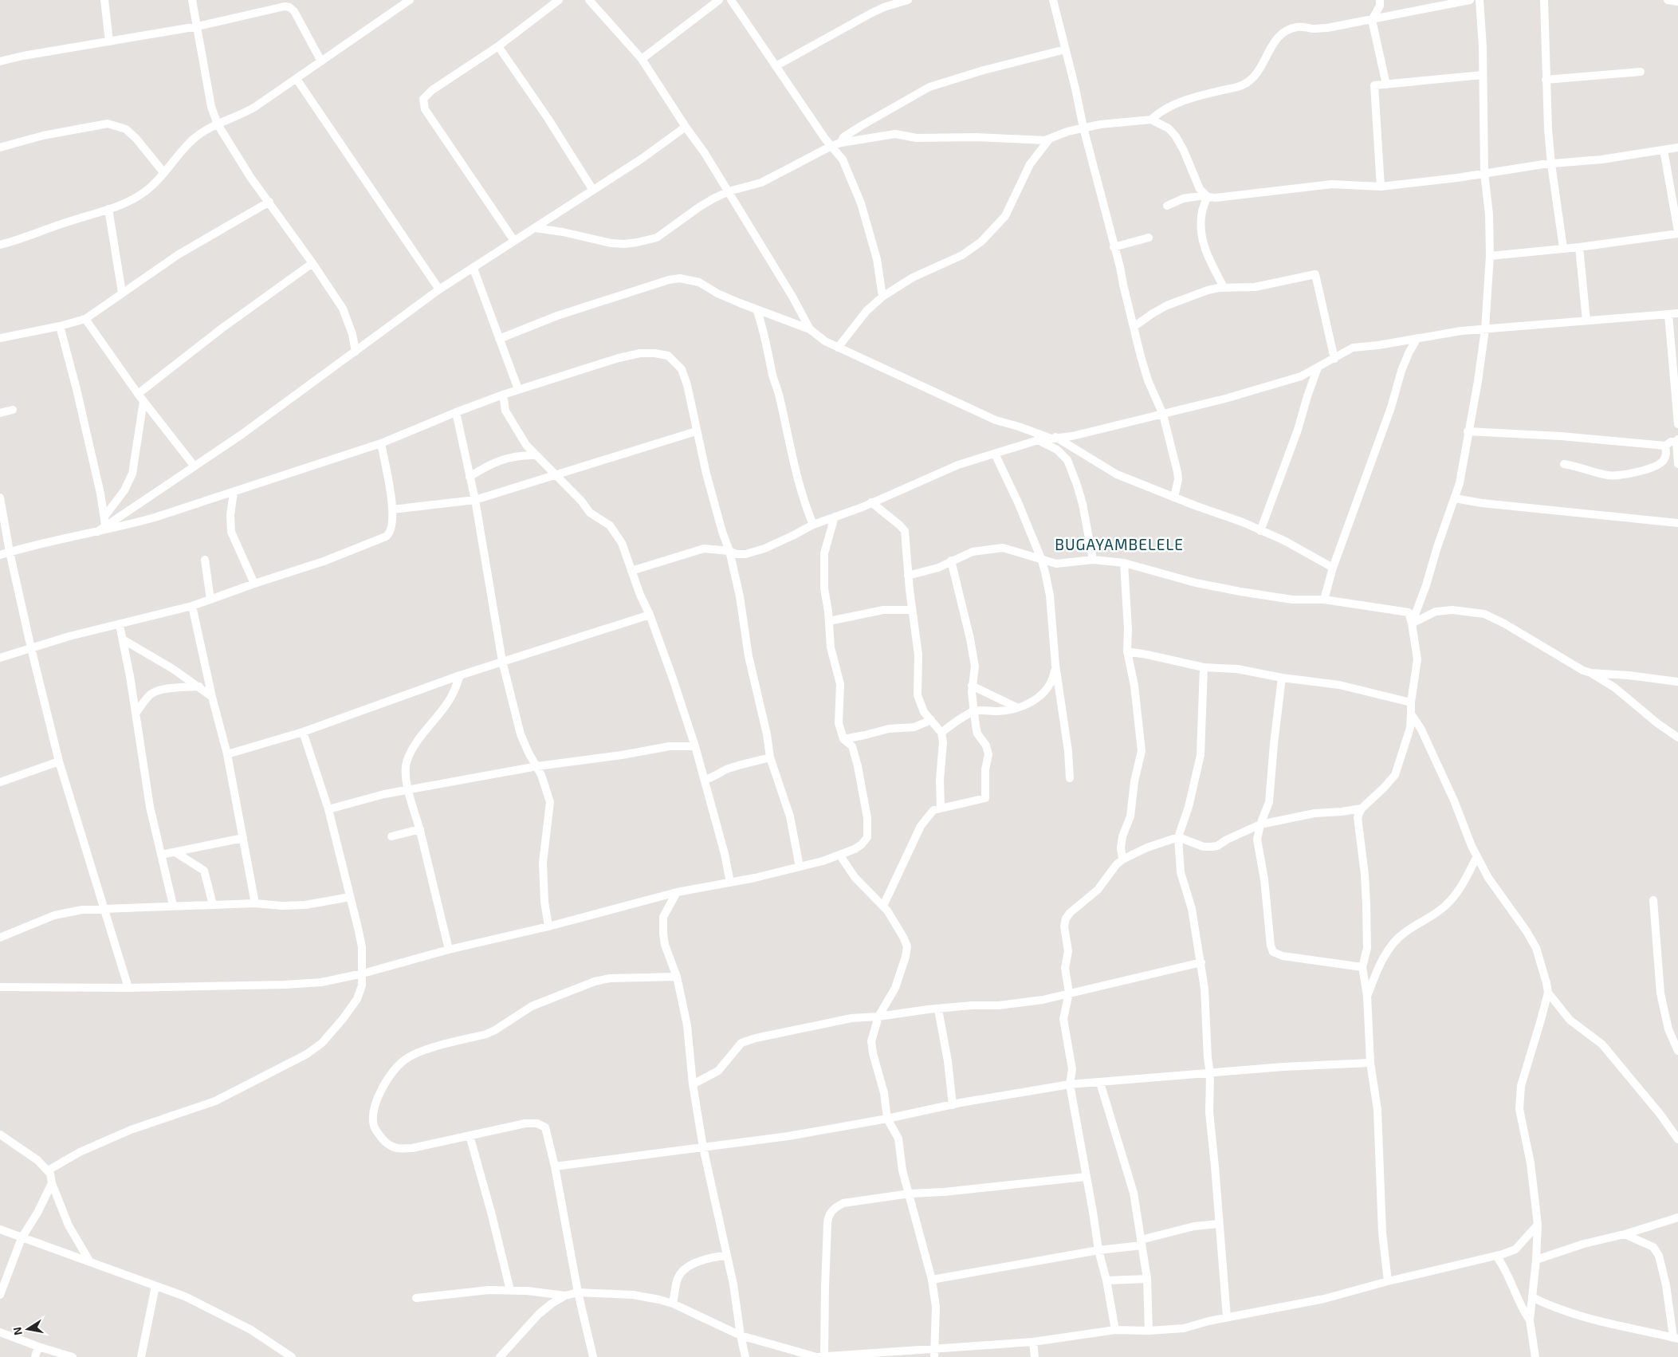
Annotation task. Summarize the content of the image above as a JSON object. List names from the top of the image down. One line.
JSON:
{"districts":["BUGAYAMBELELE"],"north":"left"}
